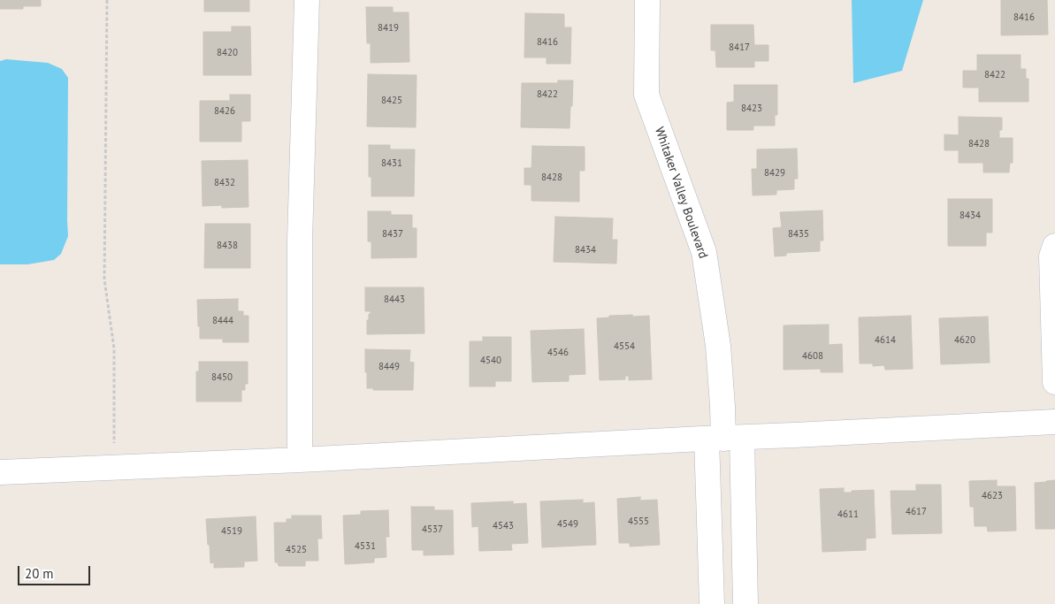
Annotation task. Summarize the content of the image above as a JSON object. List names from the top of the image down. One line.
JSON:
{"streets":{"street":["Whitaker Valley Boulevard"]},"house_numbers":["8416","8419","8416","8417","8420","8422","8422","8425","8423","8426","8428","8431","8429","8428","8432","8434","8437","8435","8438","8434","8443","8444","4614","4620","4554","4546","4608","4540","8449","8450","4623","4617","4611","4555","4549","4543","4537","4519","4531","4525"],"scale_bar":"20 m"}
